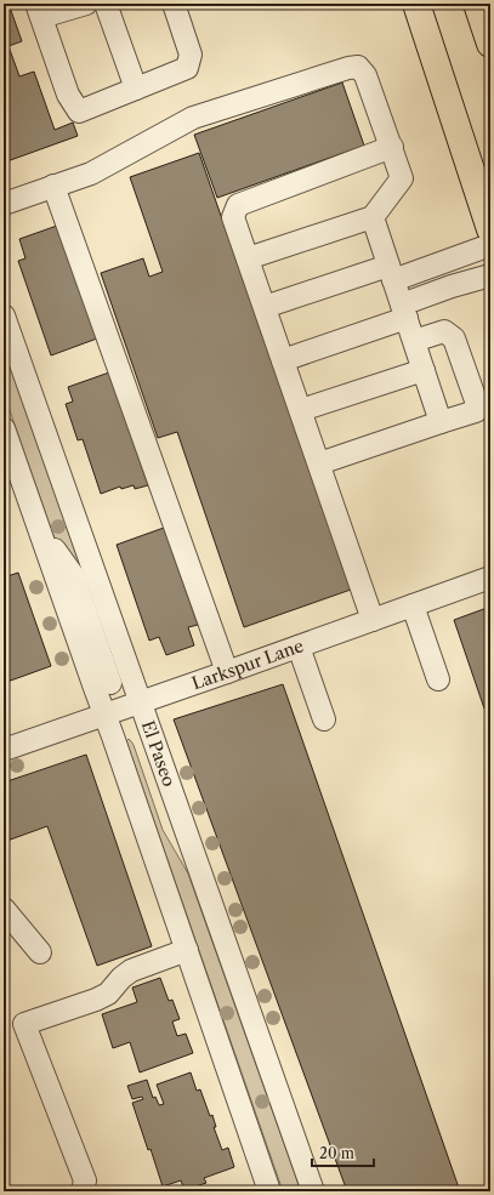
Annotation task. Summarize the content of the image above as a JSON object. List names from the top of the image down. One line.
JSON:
{"streets":{"street":["Larkspur Lane","El Paseo"]},"crossings":[["Larkspur Lane","El Paseo"]],"scale_bar":"20 m"}
